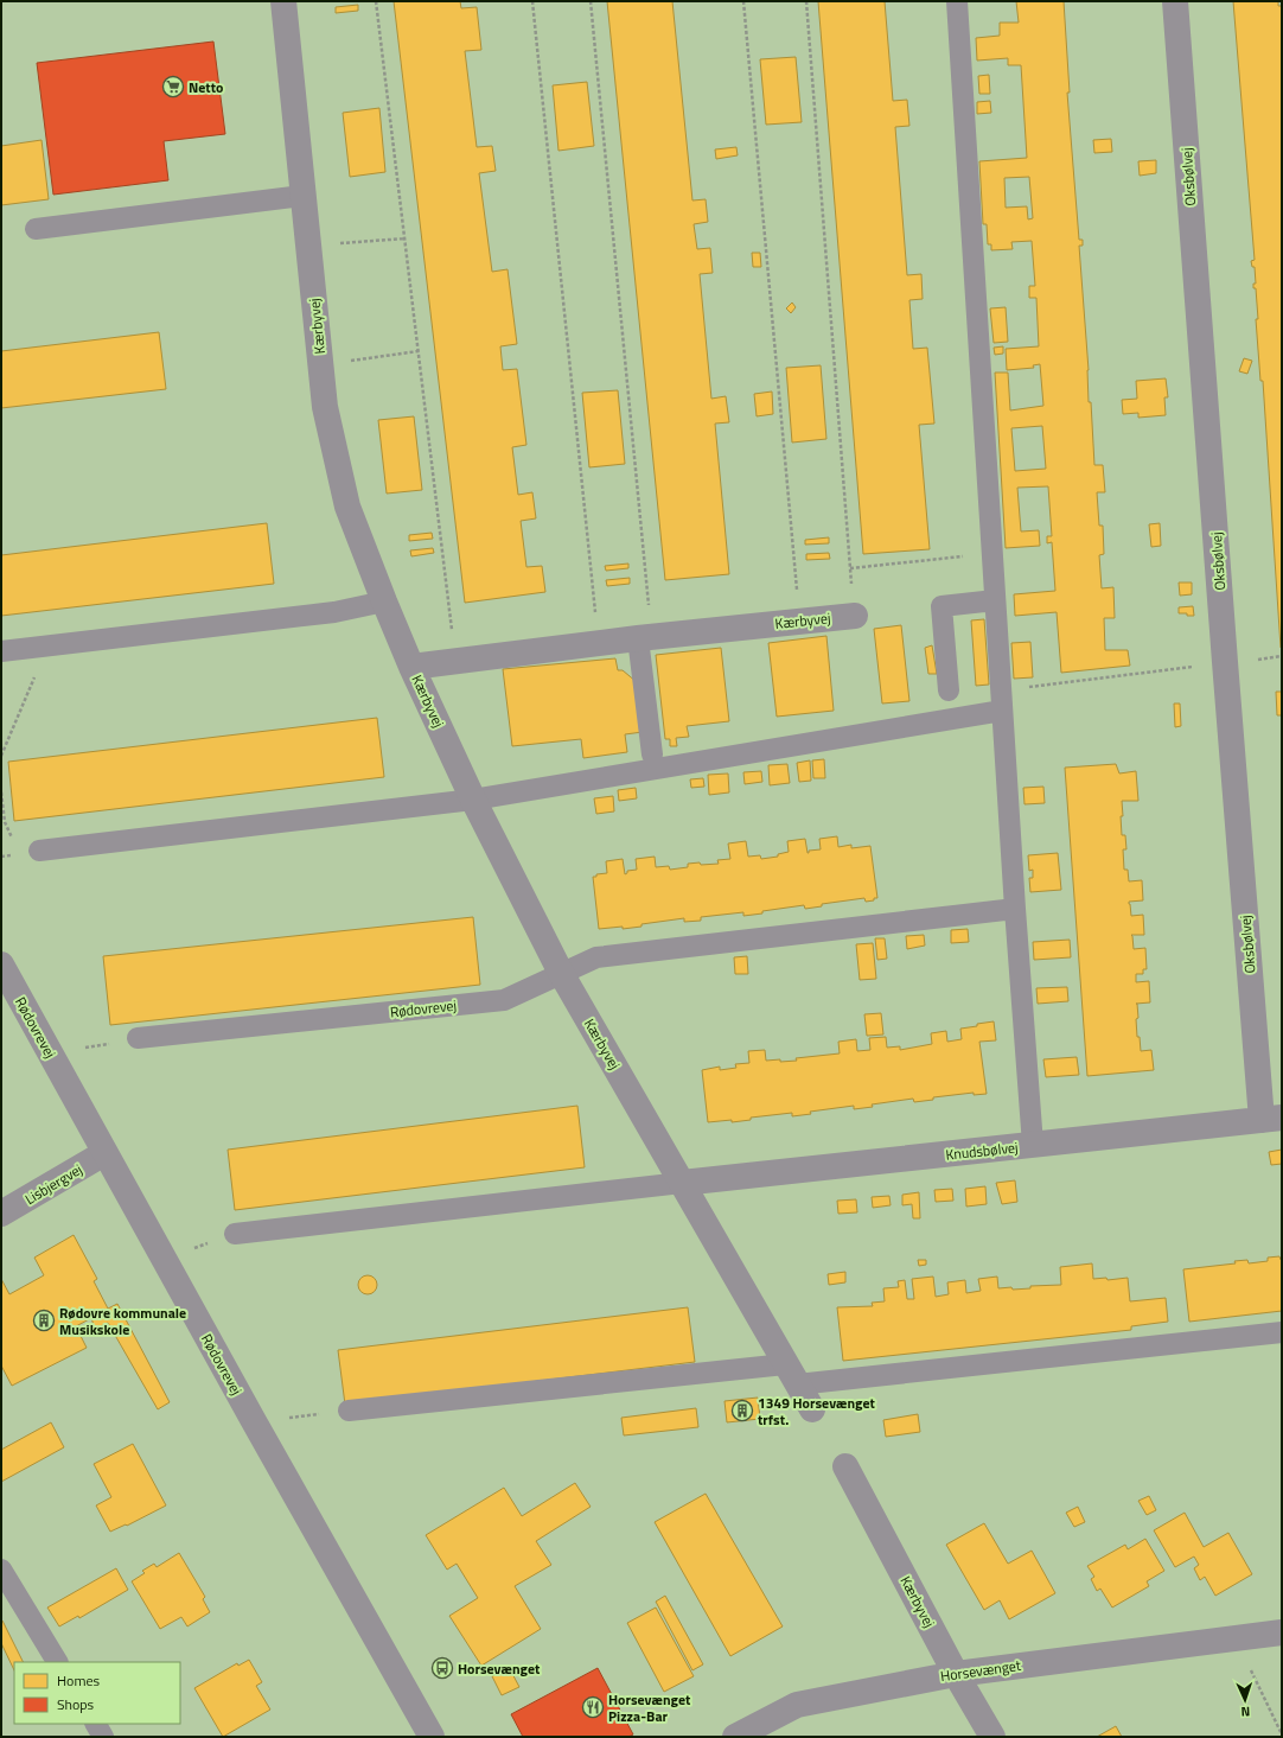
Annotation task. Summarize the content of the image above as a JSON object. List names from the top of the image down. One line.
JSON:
{"streets":{"street":["Oksbølvej","Kærbyvej","Rødovrevej","Knudsbølvej","Lisbjergvej","Horsevænget"]},"crossings":[["Oksbølvej","Knudsbølvej"],["Kærbyvej","Rødovrevej"],["Kærbyvej","Knudsbølvej"],["Kærbyvej","Horsevænget"],["Rødovrevej","Lisbjergvej"]],"places":{"supermarket":["Netto"],"building":["Rødovre kommunale Musikskole","1349 Horsevænget trfst."],"bus stop":["Horsevænget"],"restaurant":["Horsevænget Pizza-Bar"]},"legend":["Homes","Shops"],"north":"bottom"}
